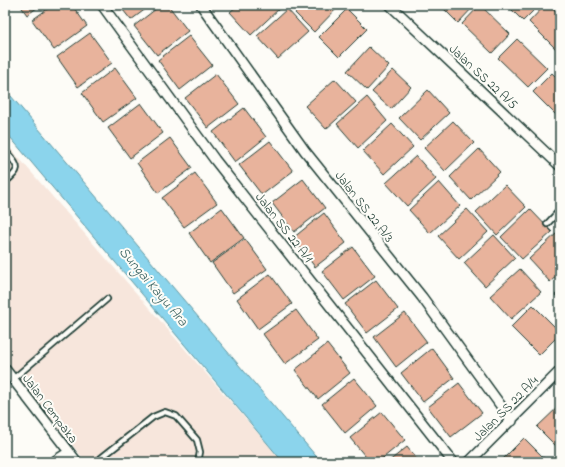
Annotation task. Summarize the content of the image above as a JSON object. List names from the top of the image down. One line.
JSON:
{"streets":{"street":["Jalan SS 22 A/5","Jalan SS 22 A/3","Jalan SS 22 A/1","Jalan Cempaka","Jalan SS 22 A/4"]},"crossings":[["Jalan SS 22 A/3","Jalan SS 22 A/4"]],"water":["Sungai Kayu Ara"]}
